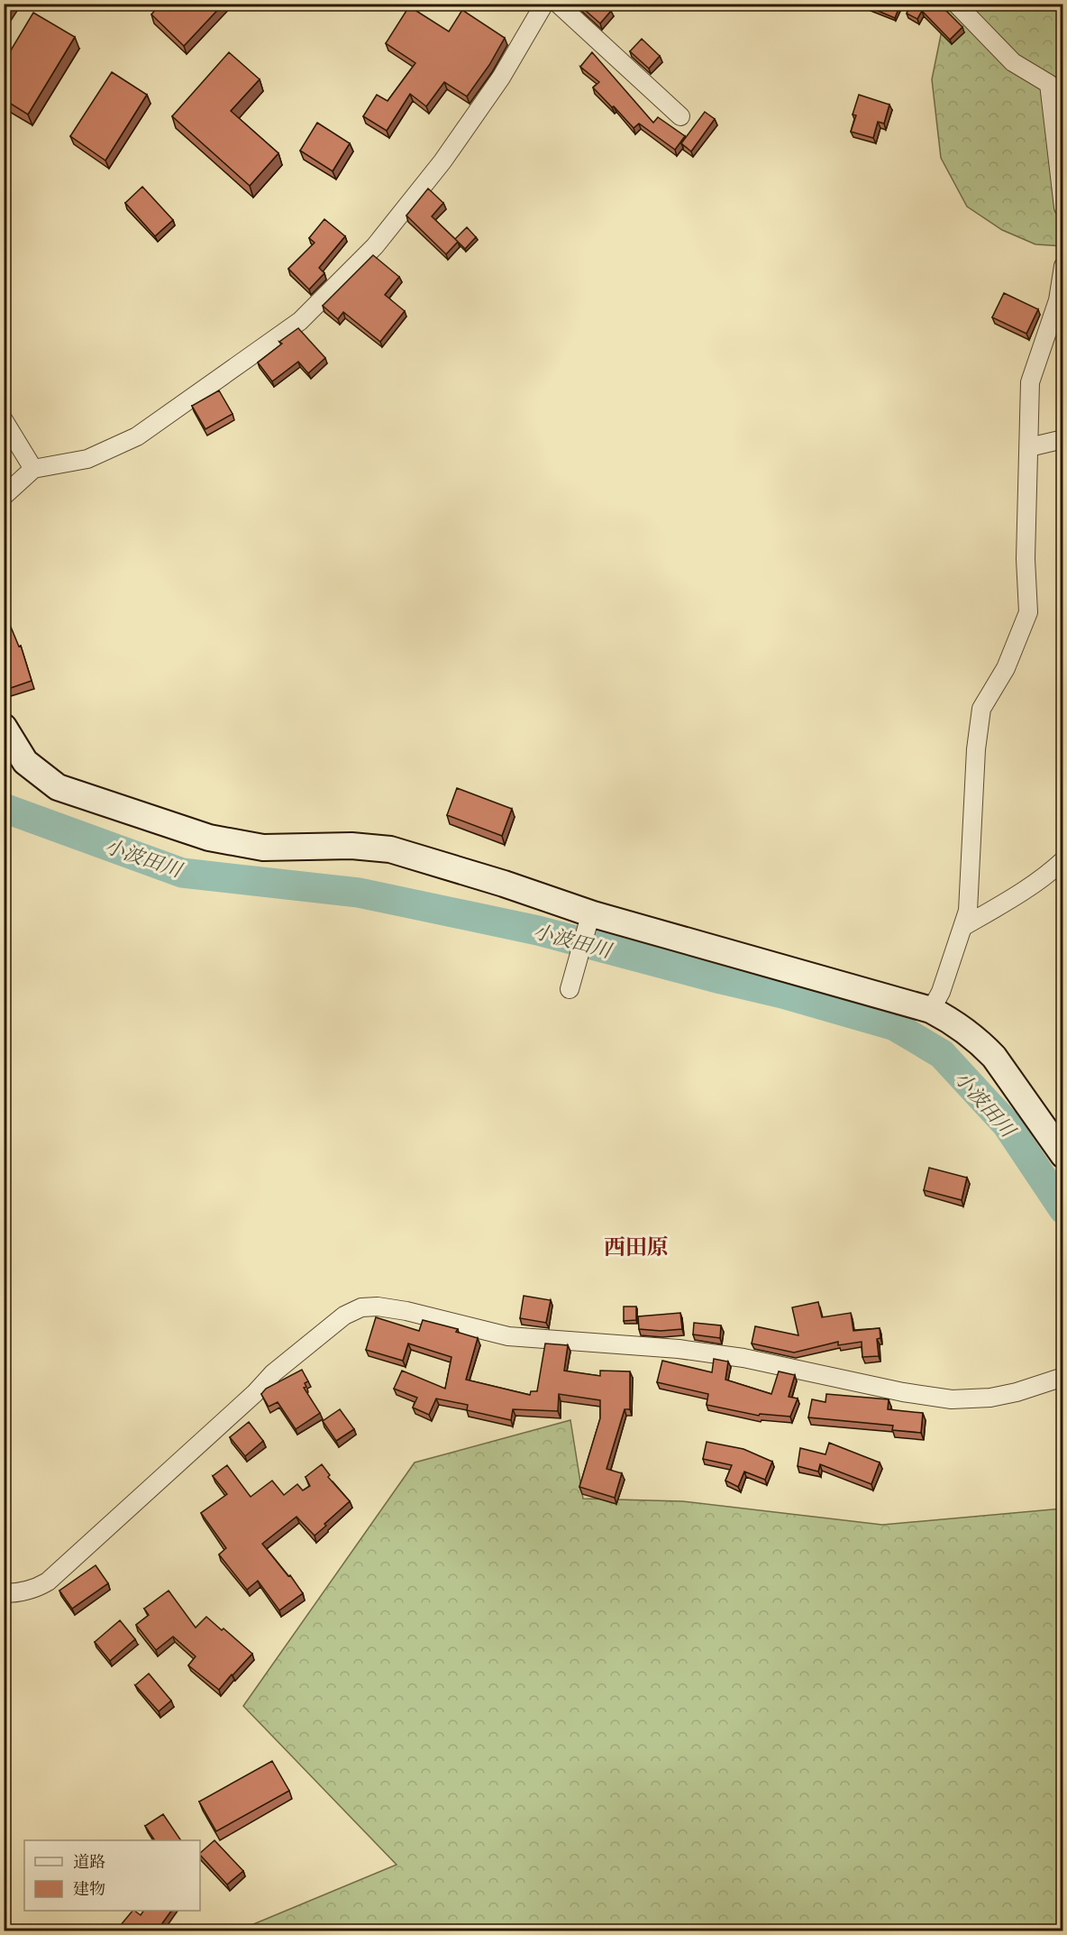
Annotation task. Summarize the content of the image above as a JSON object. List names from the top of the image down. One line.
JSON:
{"districts":["西田原"],"water":["小波田川"],"legend":["道路","建物"]}
